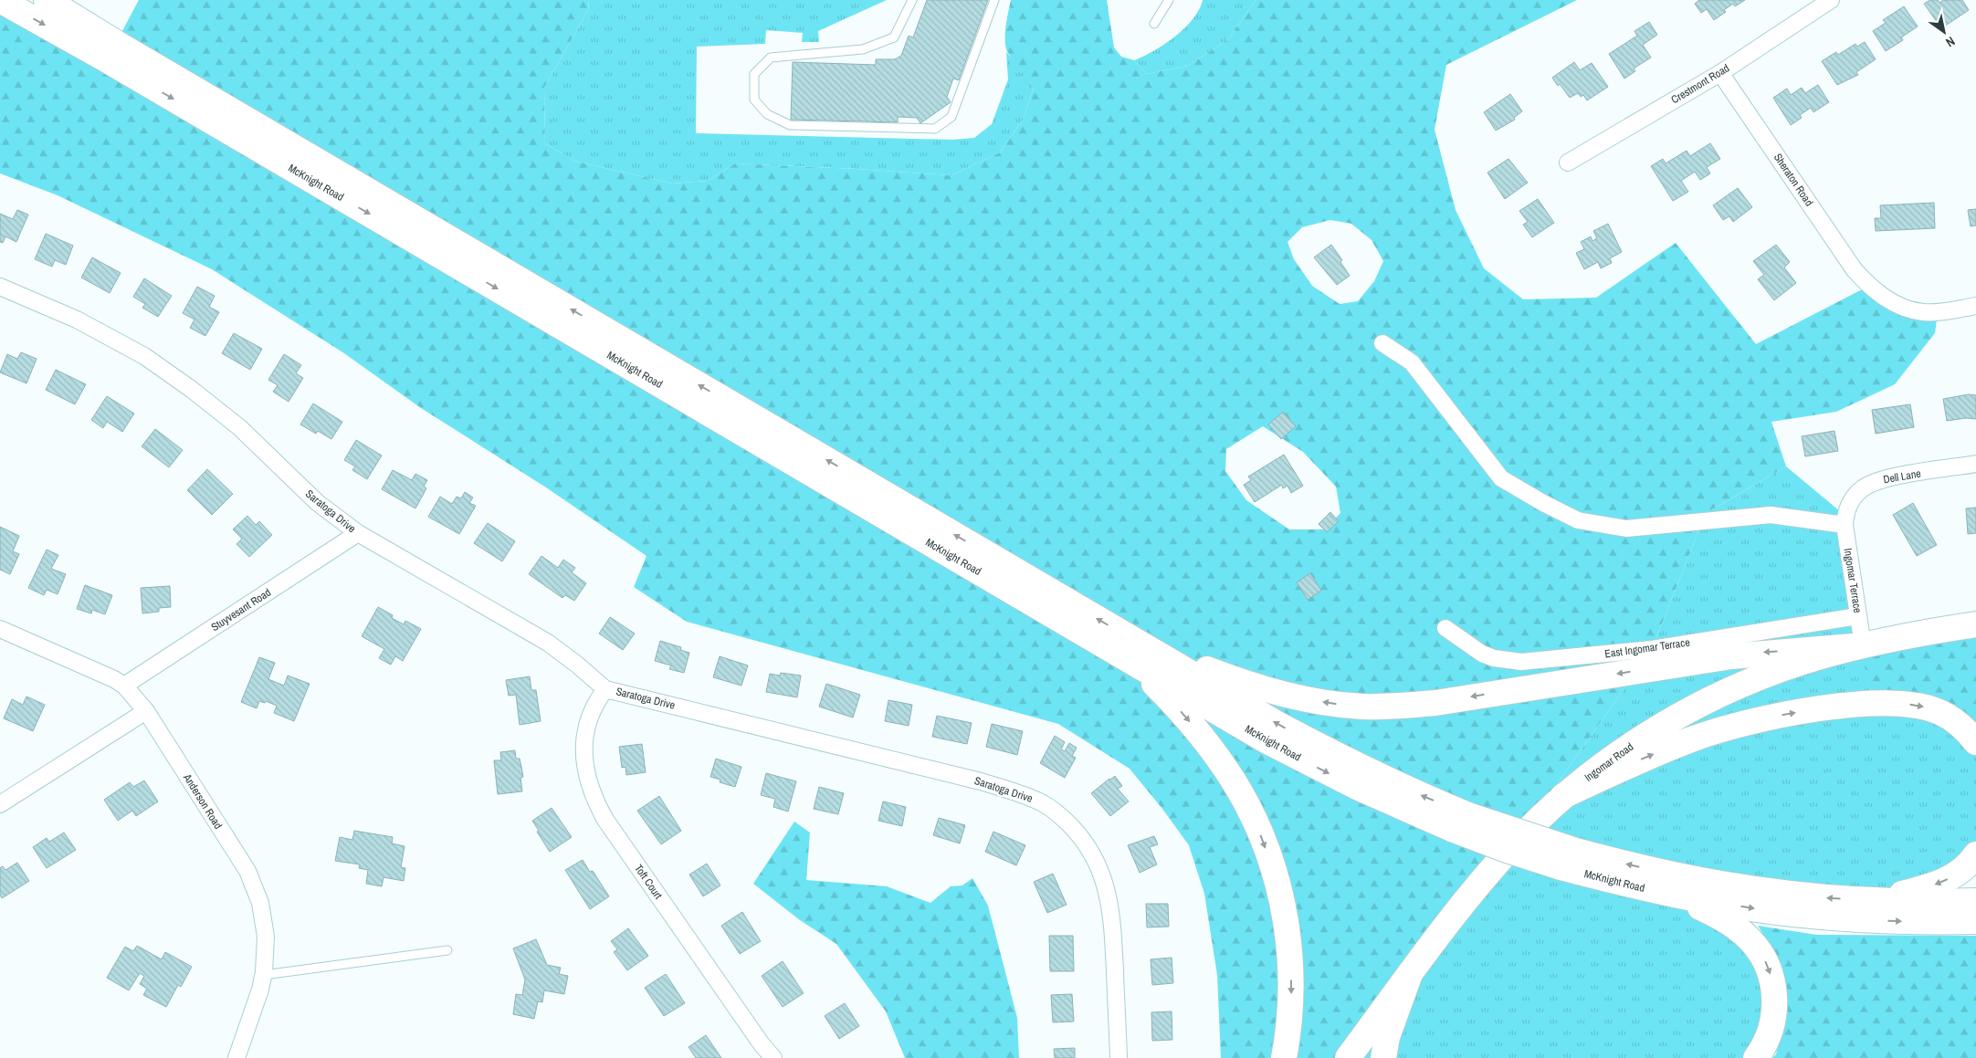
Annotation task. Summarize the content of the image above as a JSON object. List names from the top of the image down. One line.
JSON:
{"streets":{"main road":["McKnight Road","Ingomar Road"],"street":["Crestmont Road","Sheraton Road","Dell Lane","Saratoga Drive","Ingomar Terrace","Stuyvesant Road","East Ingomar Terrace","Anderson Road","Toft Court"]},"crossings":[["Crestmont Road","Sheraton Road"],["Dell Lane","Ingomar Terrace"],["Saratoga Drive","Stuyvesant Road"],["Saratoga Drive","Toft Court"],["Ingomar Terrace","East Ingomar Terrace"],["Ingomar Terrace","Ingomar Road"],["Stuyvesant Road","Anderson Road"]],"north":"bottom right"}
